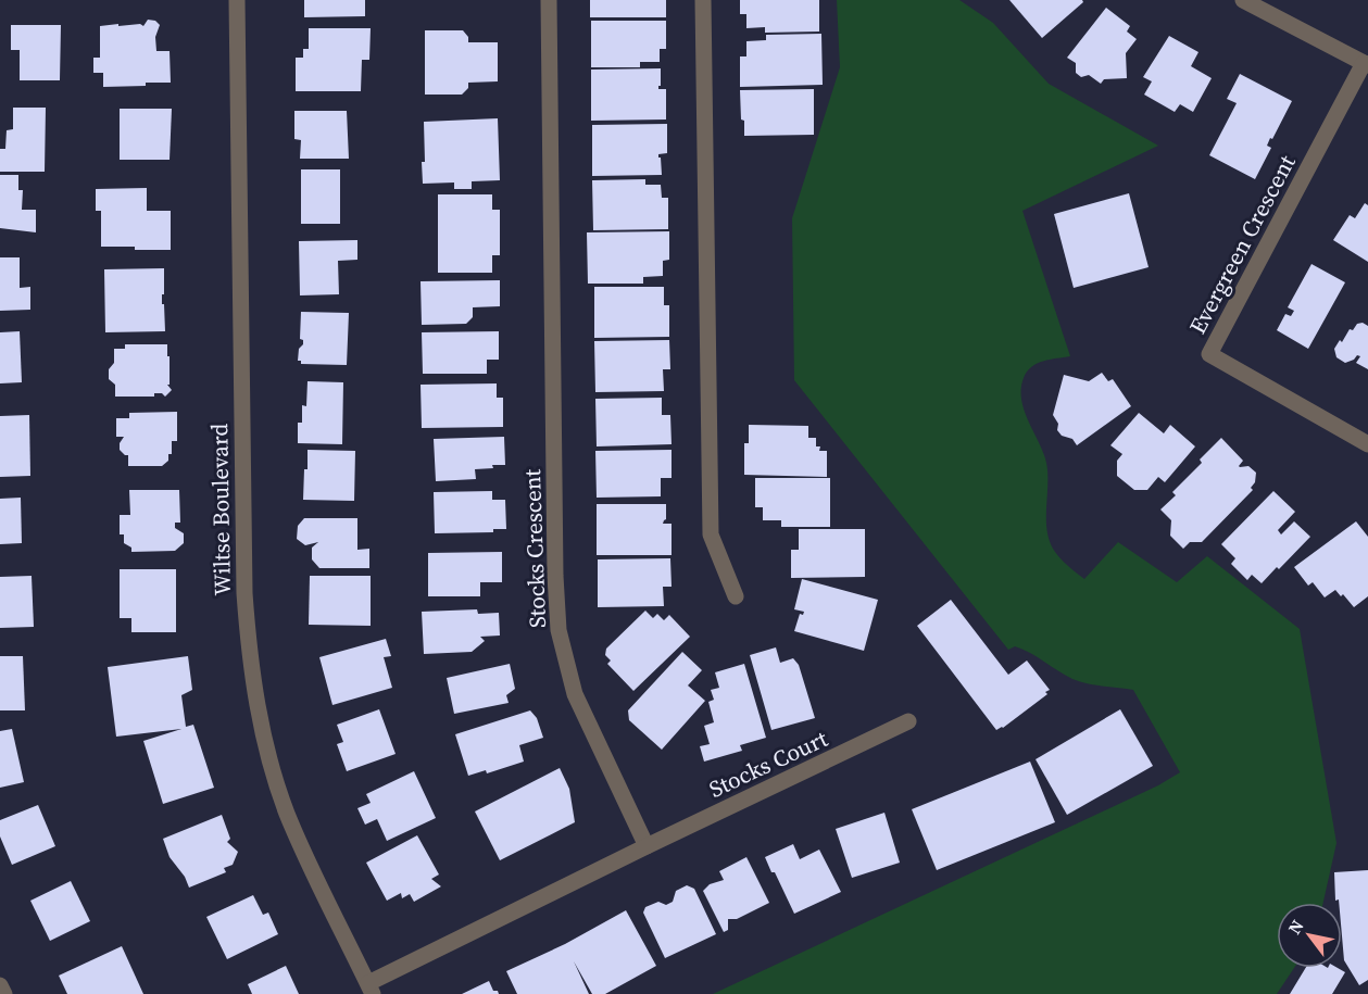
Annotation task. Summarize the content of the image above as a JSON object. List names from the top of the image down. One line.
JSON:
{"streets":{"street":["Evergreen Crescent","Wiltse Boulevard","Stocks Crescent","Stocks Court"]},"crossings":[["Stocks Crescent","Stocks Court"]],"north":"top left"}
